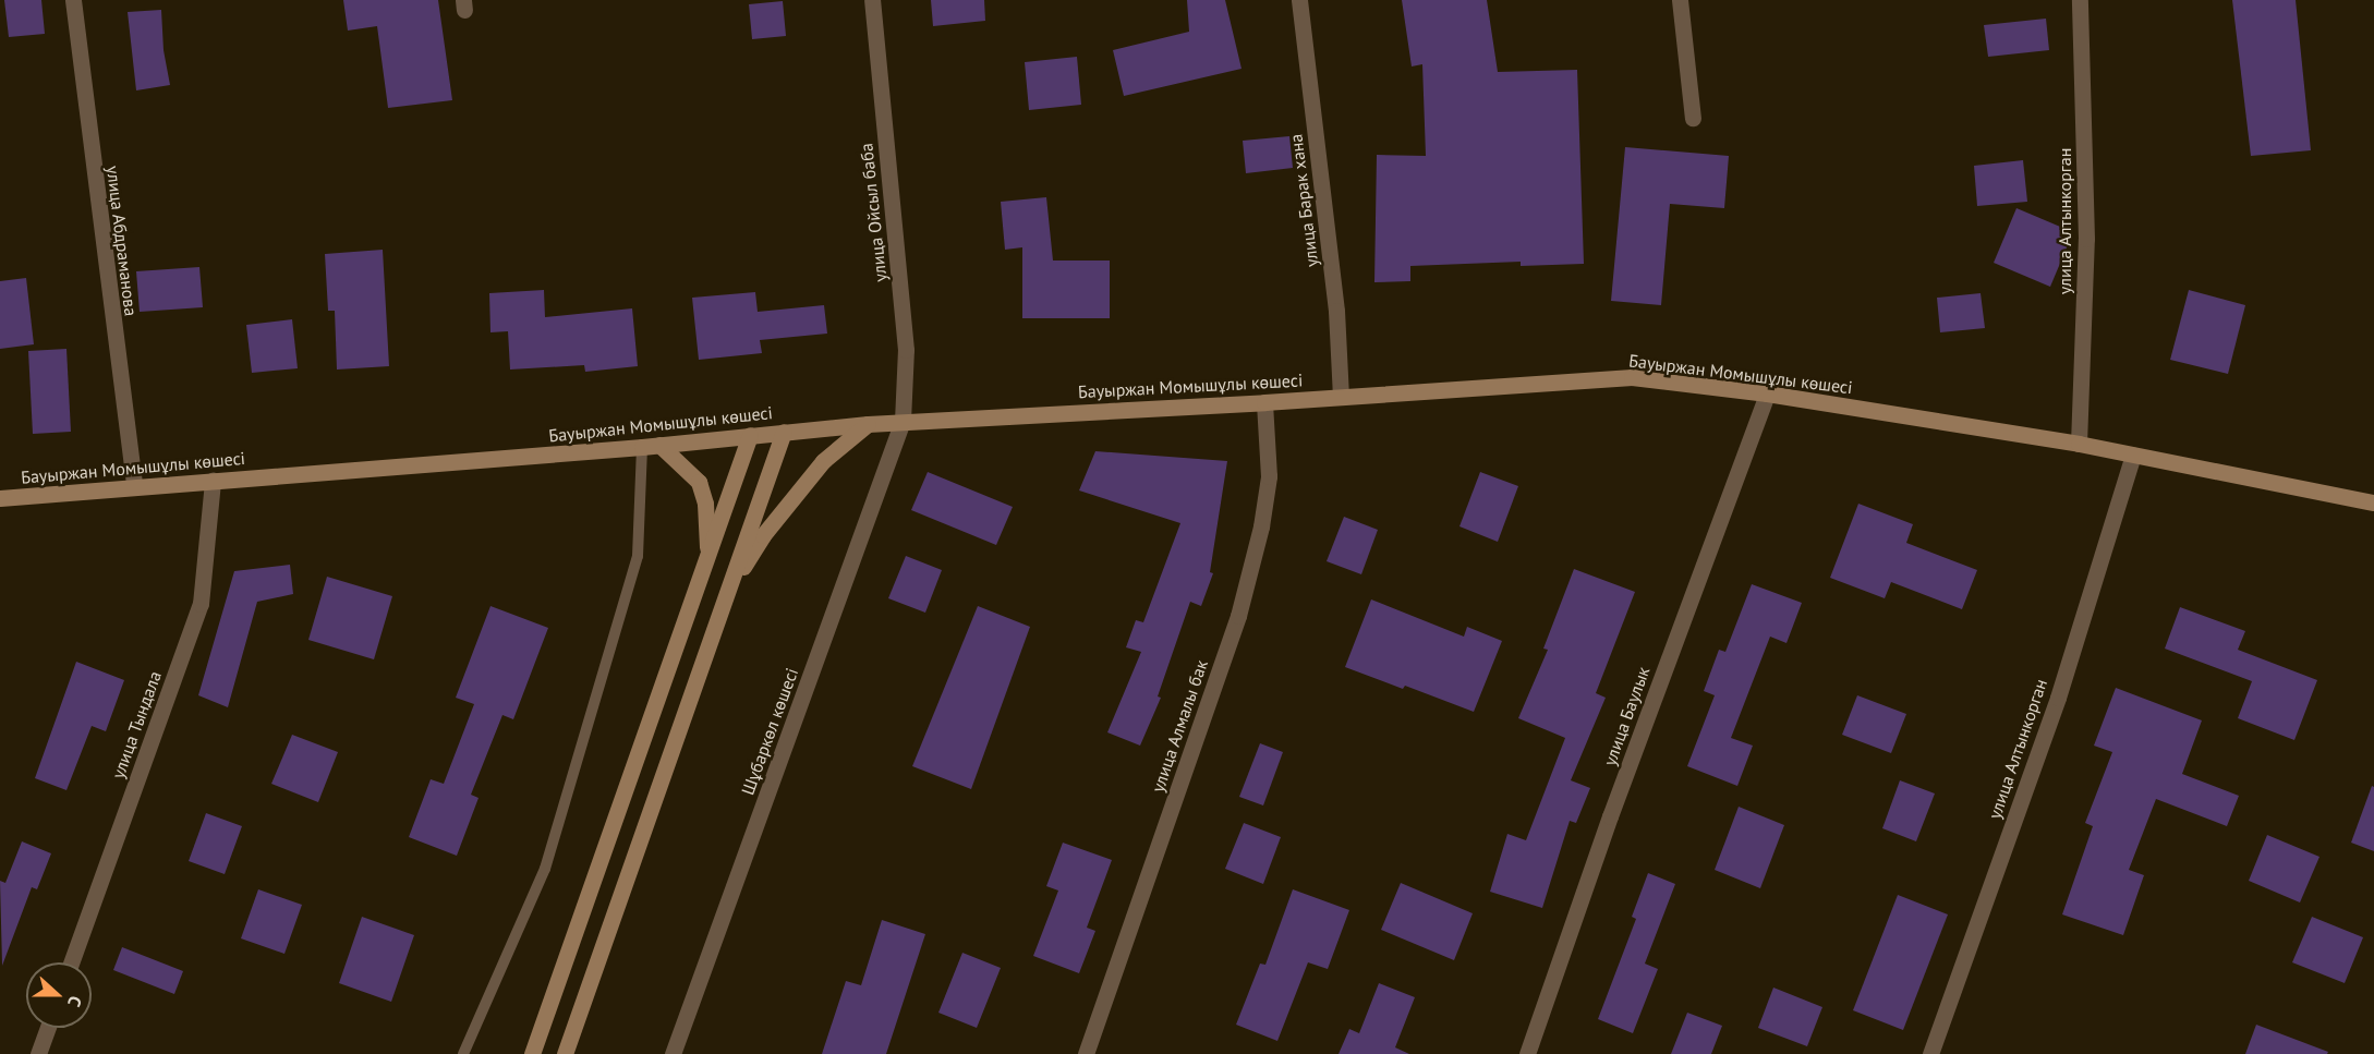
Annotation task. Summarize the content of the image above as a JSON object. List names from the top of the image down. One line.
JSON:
{"streets":{"street":["улица Барак хана","улица Ойсыл баба","улица Алтынкорган","улица Абдраманова","Бауыржан Момышұлы көшесі","улица Баулык","улица Тындала","улица Алмалы бак","Шұбаркөл көшесі"]},"crossings":[["улица Барак хана","Бауыржан Момышұлы көшесі"],["улица Ойсыл баба","Бауыржан Момышұлы көшесі"],["улица Ойсыл баба","Шұбаркөл көшесі"],["улица Алтынкорган","Бауыржан Момышұлы көшесі"],["улица Абдраманова","Бауыржан Момышұлы көшесі"],["Бауыржан Момышұлы көшесі","улица Баулык"],["Бауыржан Момышұлы көшесі","улица Тындала"],["Бауыржан Момышұлы көшесі","улица Алмалы бак"],["Бауыржан Момышұлы көшесі","Шұбаркөл көшесі"]],"north":"right"}
